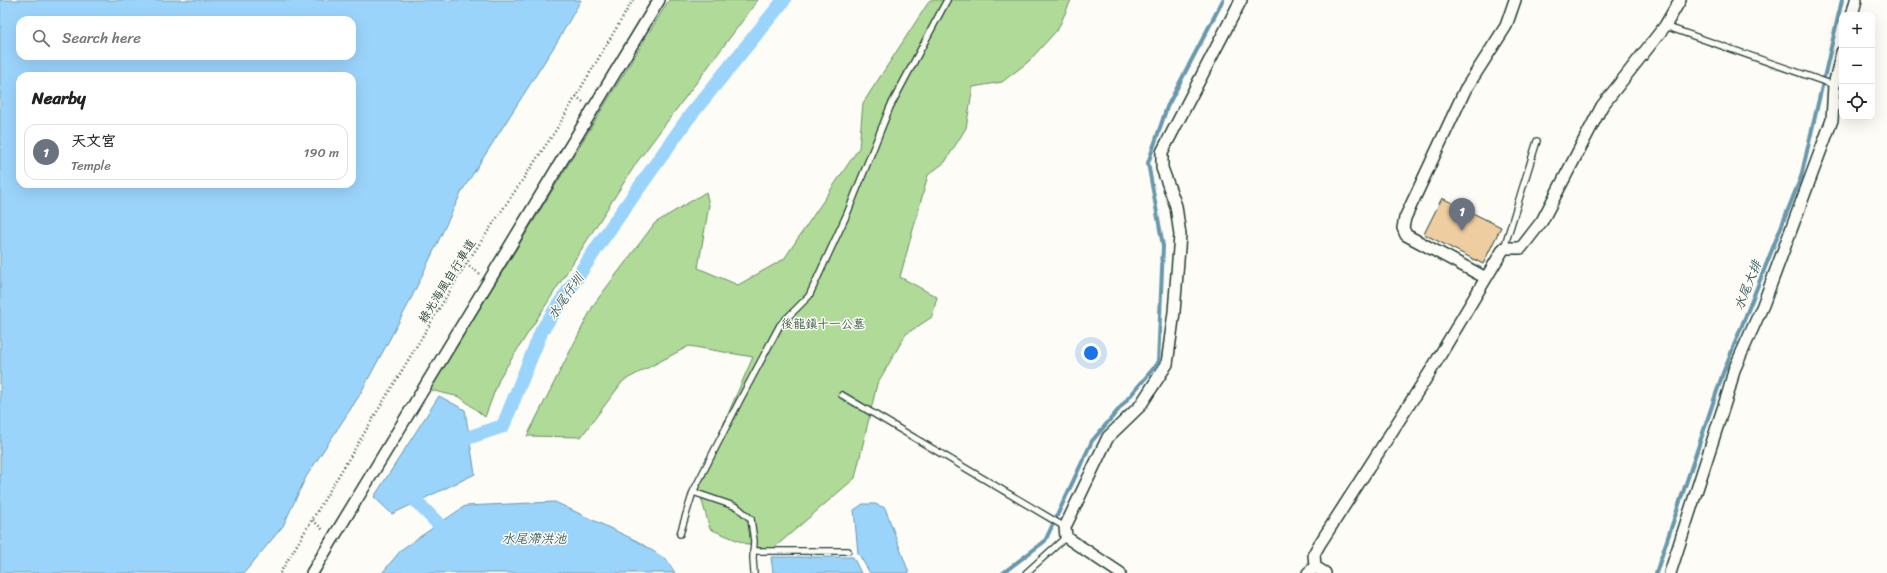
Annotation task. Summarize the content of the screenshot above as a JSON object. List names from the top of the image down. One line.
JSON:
{"streets":{"path":["綠光海風自行車道"]},"water":["水尾大排","水尾仔圳","水尾滯洪池"],"parks":["後龍鎮十一公墓"],"page":{"map_buttons":["+","−"],"search":"Search here","heading":"Nearby","list":[{"mark":"1","name":"天文宮","note":"Temple","value":"190 m"}],"pins":"1"}}
